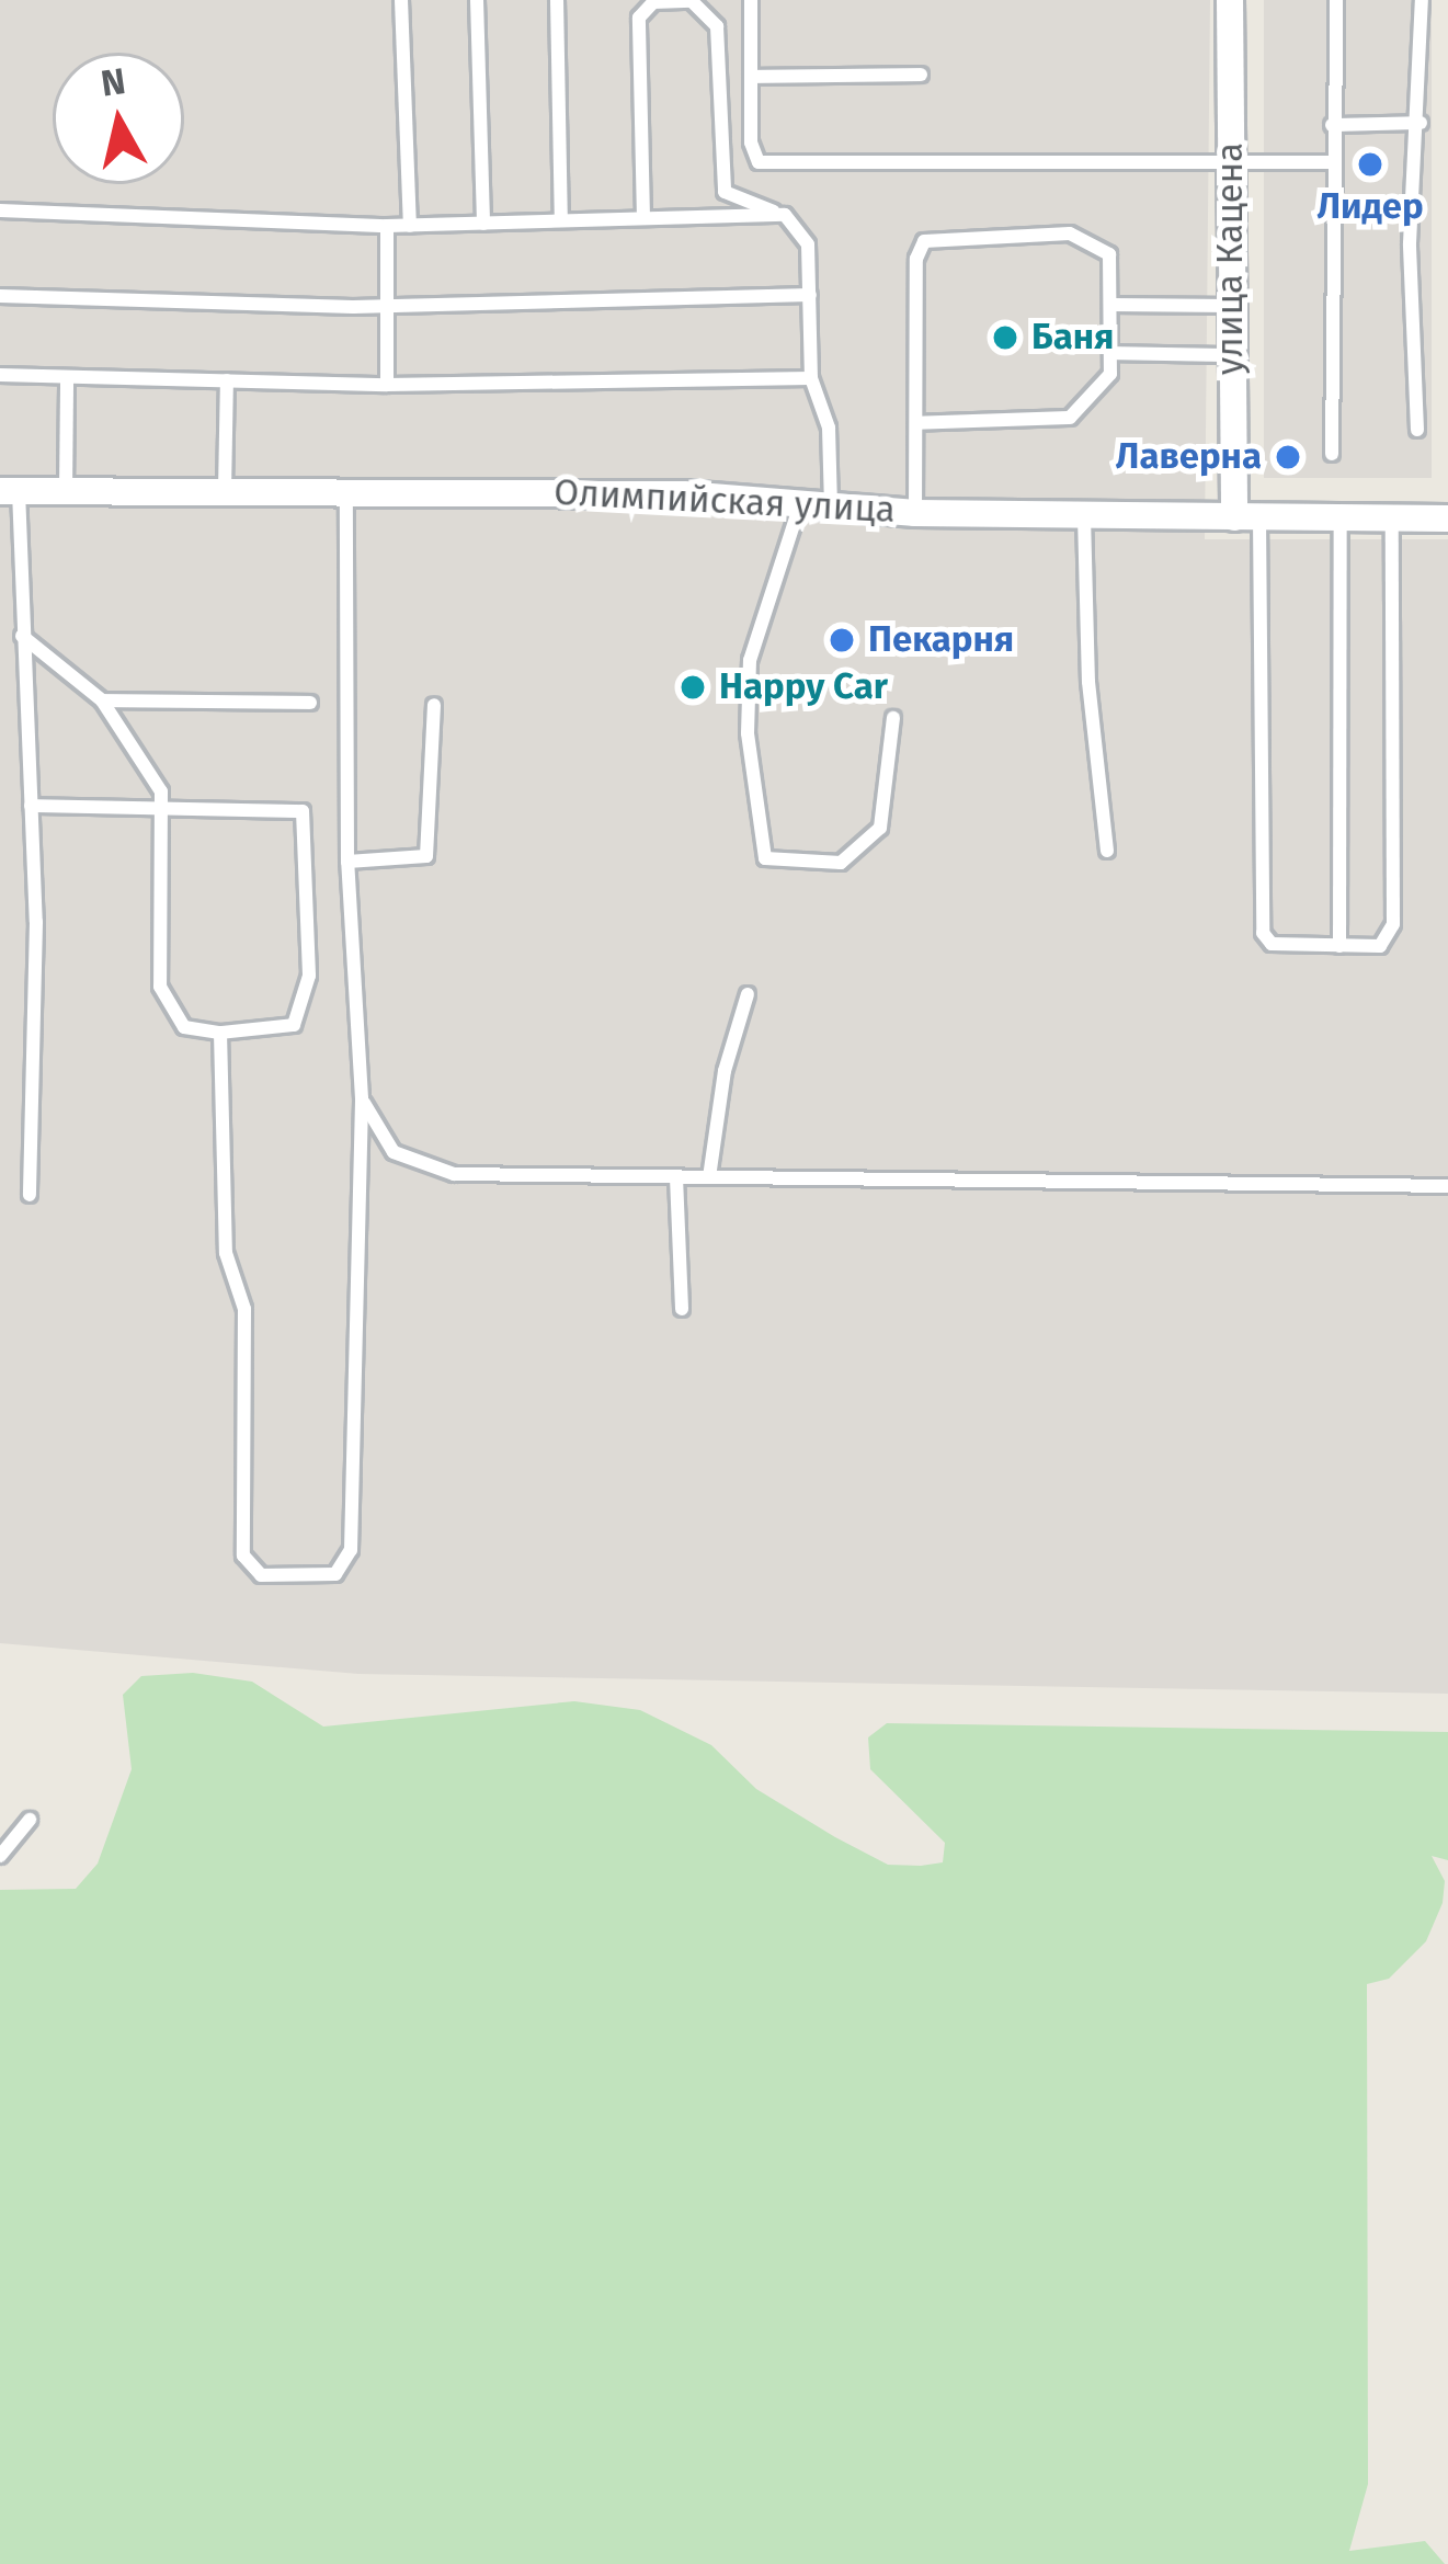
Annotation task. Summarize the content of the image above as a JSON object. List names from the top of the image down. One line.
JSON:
{"streets":{"street":["улица Кацена","Олимпийская улица"]},"crossings":[["улица Кацена","Олимпийская улица"]],"places":["Лидер","Баня","Лаверна","Пекарня","Happy Car"],"north":"top"}
